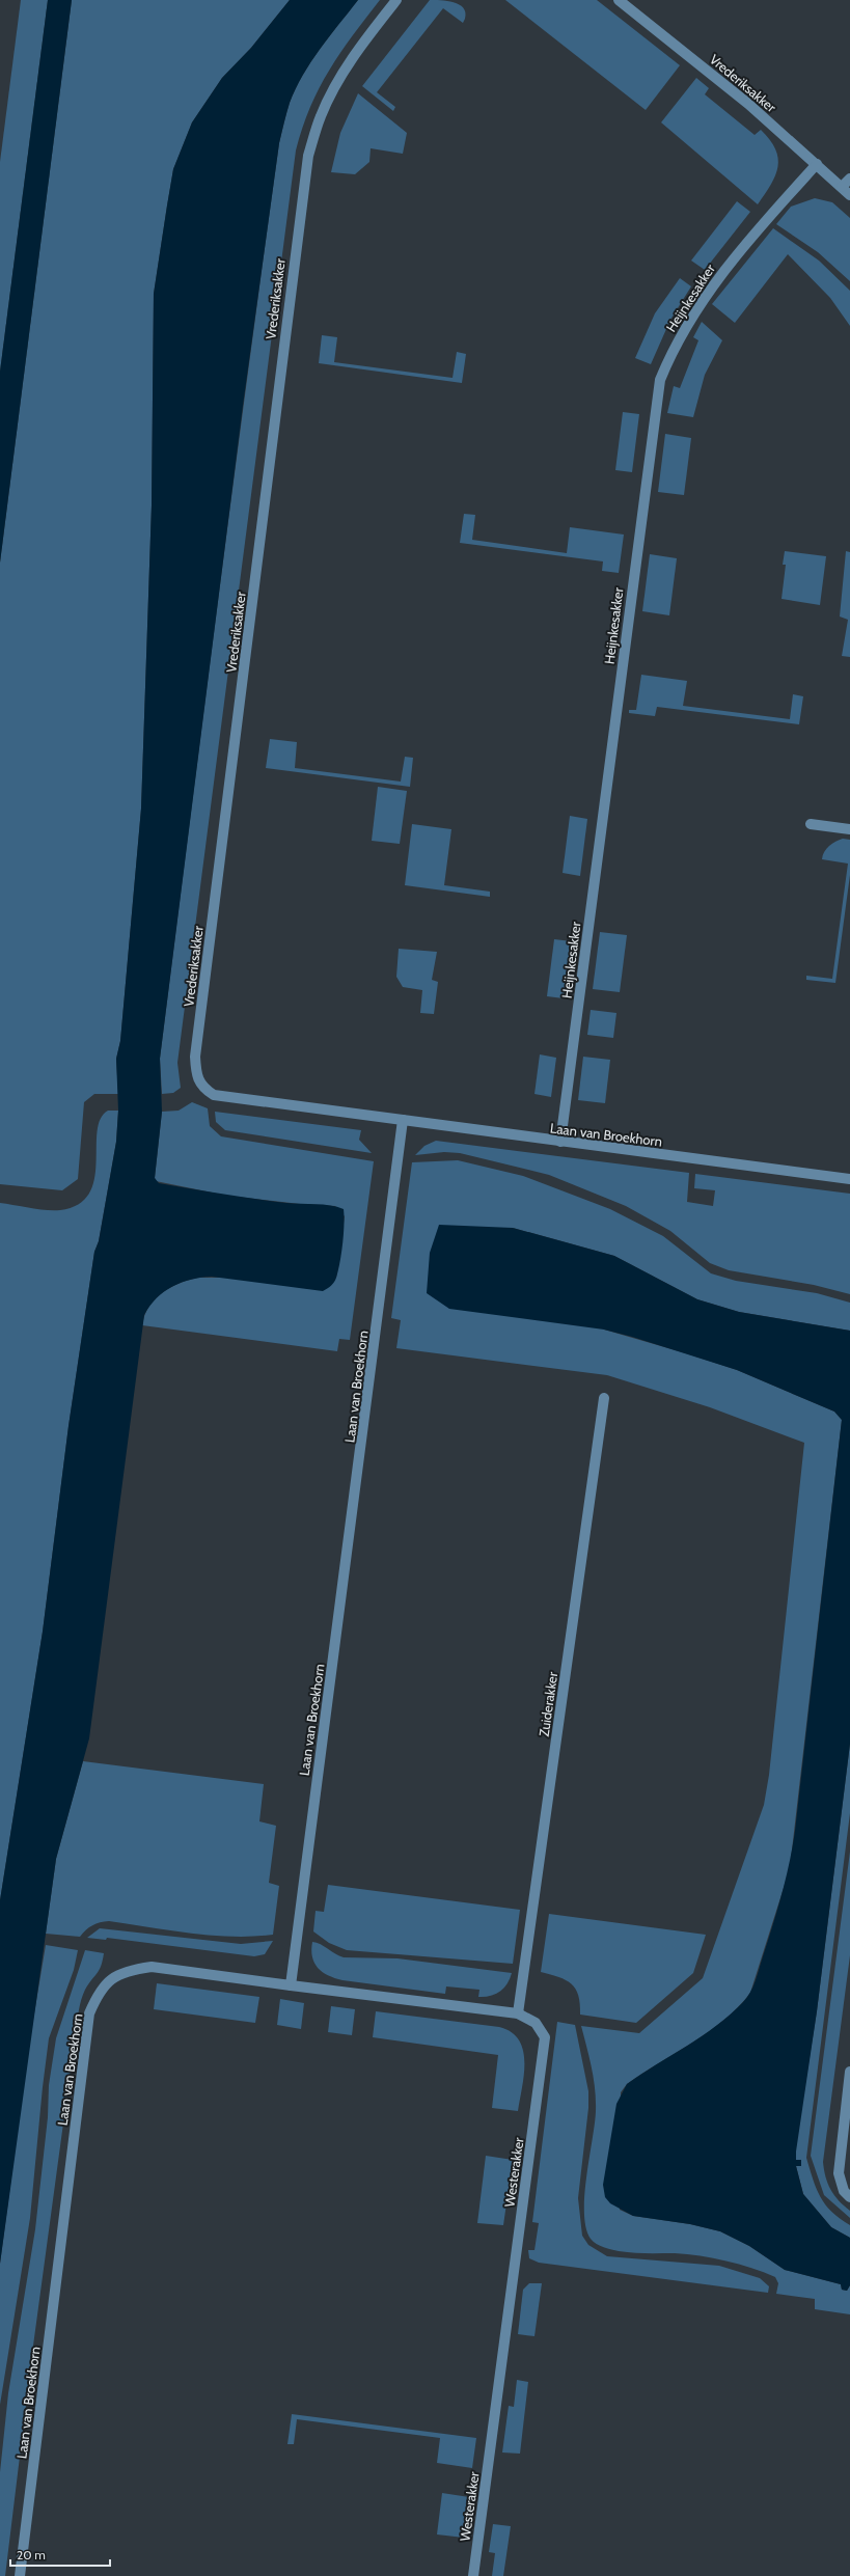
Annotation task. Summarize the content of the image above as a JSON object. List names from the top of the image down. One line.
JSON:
{"streets":{"street":["Vrederiksakker","Heijnkesakker","Laan van Broekhorn","Zuiderakker","Westerakker"]},"crossings":[["Vrederiksakker","Heijnkesakker"],["Vrederiksakker","Laan van Broekhorn"],["Heijnkesakker","Laan van Broekhorn"],["Laan van Broekhorn","Westerakker"],["Zuiderakker","Westerakker"]],"scale_bar":"20 m"}
